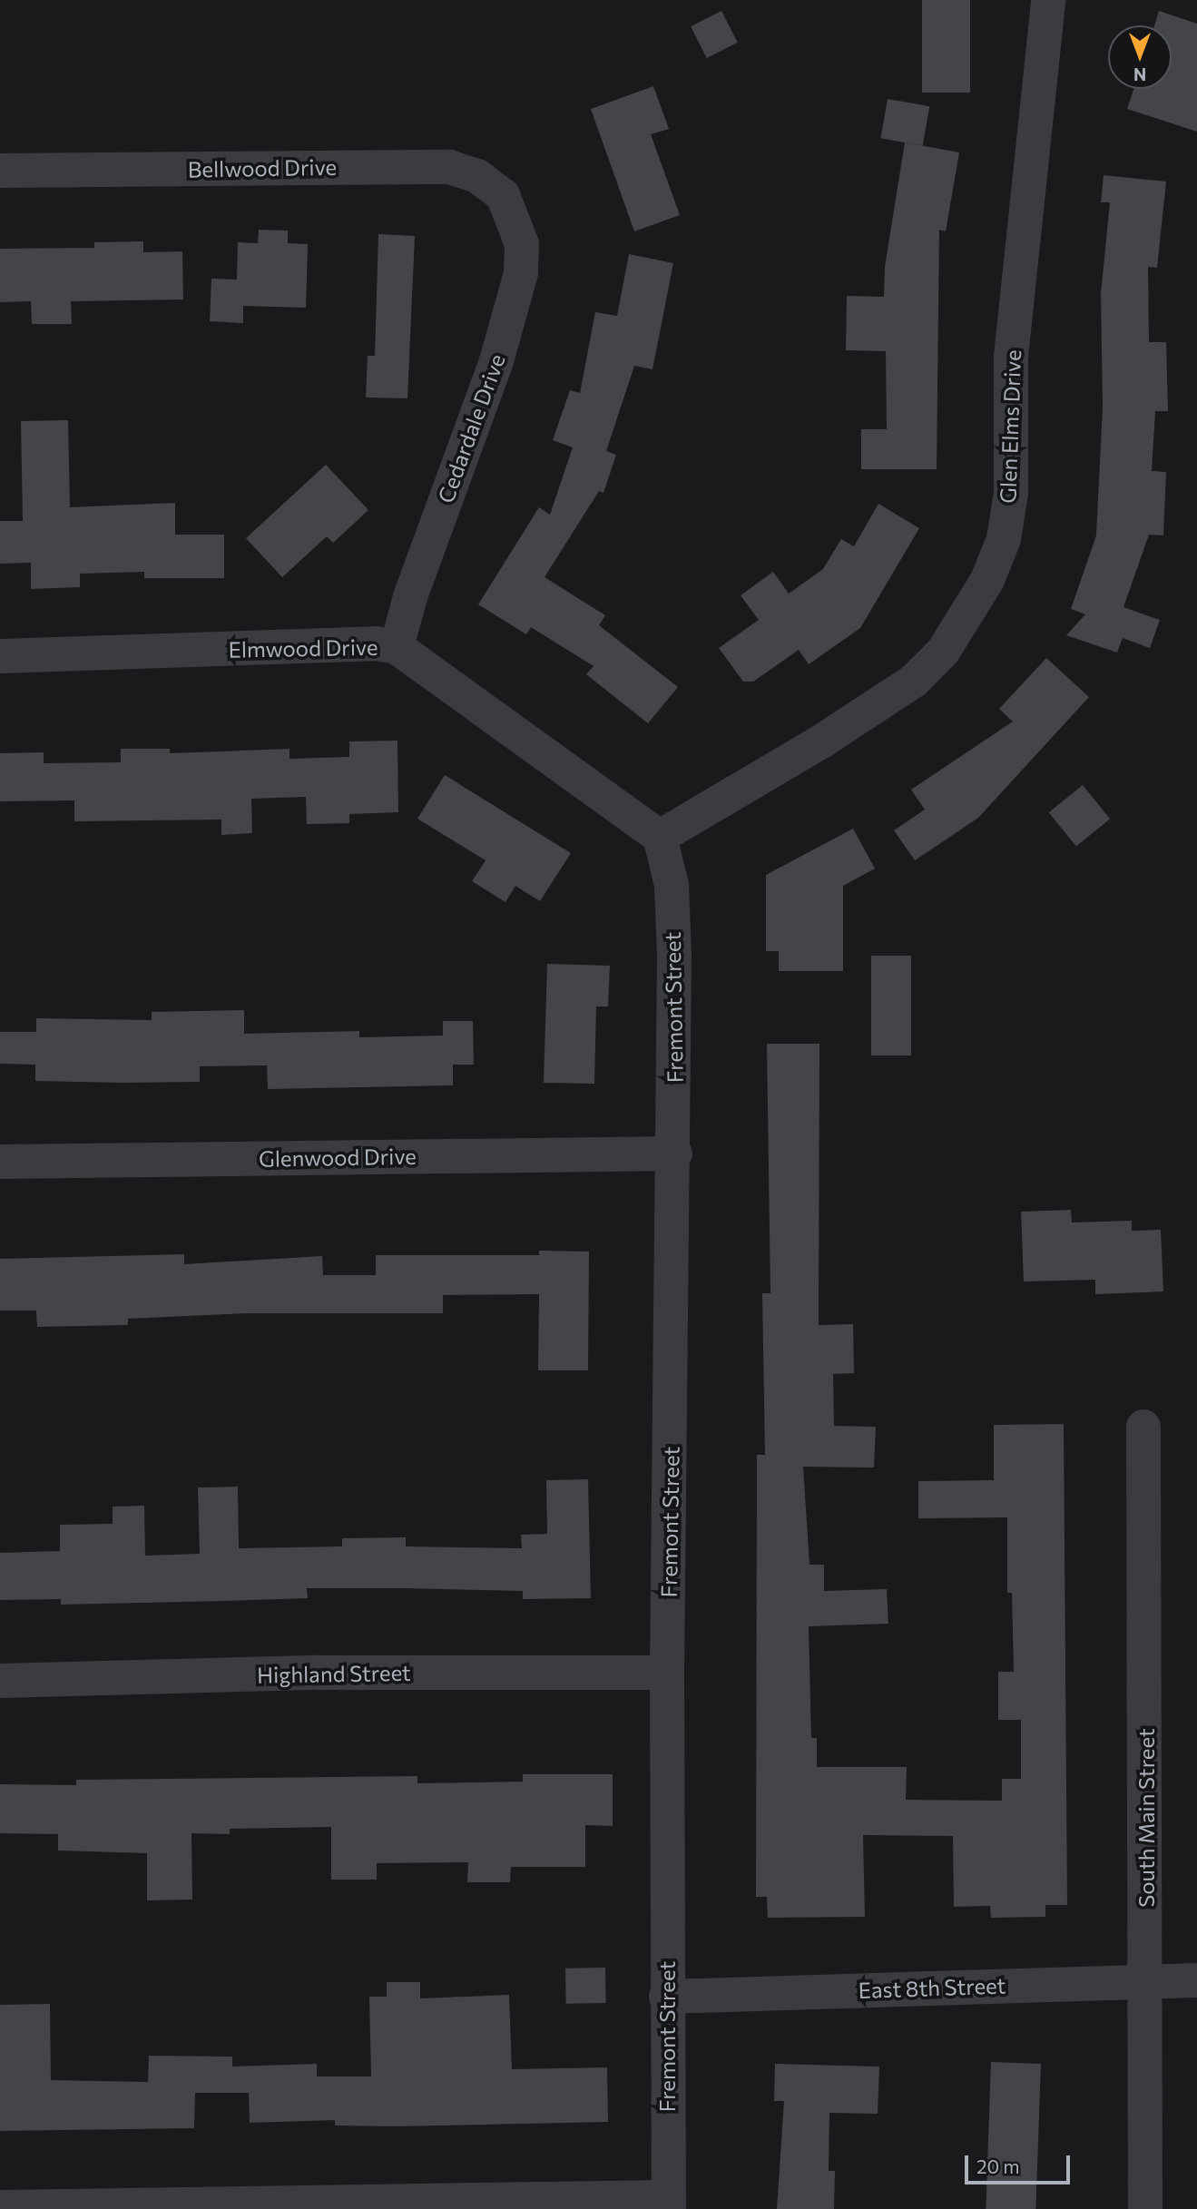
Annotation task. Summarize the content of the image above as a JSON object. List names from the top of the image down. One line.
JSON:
{"streets":{"street":["Bellwood Drive","Glen Elms Drive","Cedardale Drive","Elmwood Drive","Fremont Street","Glenwood Drive","Highland Street","South Main Street","East 8th Street"]},"crossings":[["Bellwood Drive","Cedardale Drive"],["Glen Elms Drive","Elmwood Drive"],["Glen Elms Drive","Fremont Street"],["Cedardale Drive","Elmwood Drive"],["Elmwood Drive","Fremont Street"],["Fremont Street","Glenwood Drive"],["Fremont Street","Highland Street"],["Fremont Street","East 8th Street"],["South Main Street","East 8th Street"]],"scale_bar":"20 m","north":"bottom"}
